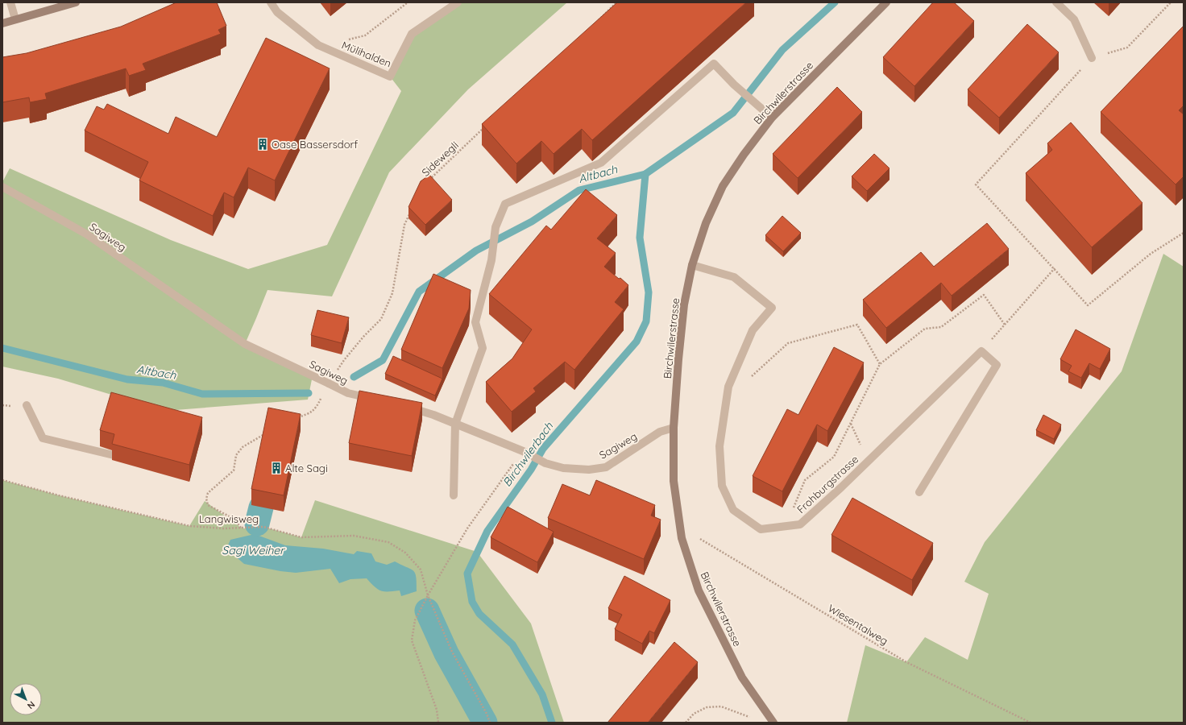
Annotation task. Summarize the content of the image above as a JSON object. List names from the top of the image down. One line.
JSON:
{"streets":{"street":["Mülihalden","Birchwilerstrasse","Sagiweg","Frohburgstrasse"],"path":["Sidewegli","Langwisweg","Wiesentalweg"]},"crossings":[["Birchwilerstrasse","Sagiweg"],["Birchwilerstrasse","Frohburgstrasse"],["Birchwilerstrasse","Wiesentalweg"]],"water":["Altbach","Birchwilerbach","Sagi Weiher"],"places":{"building":["Oase Bassersdorf","Alte Sagi"]},"north":"bottom right"}
